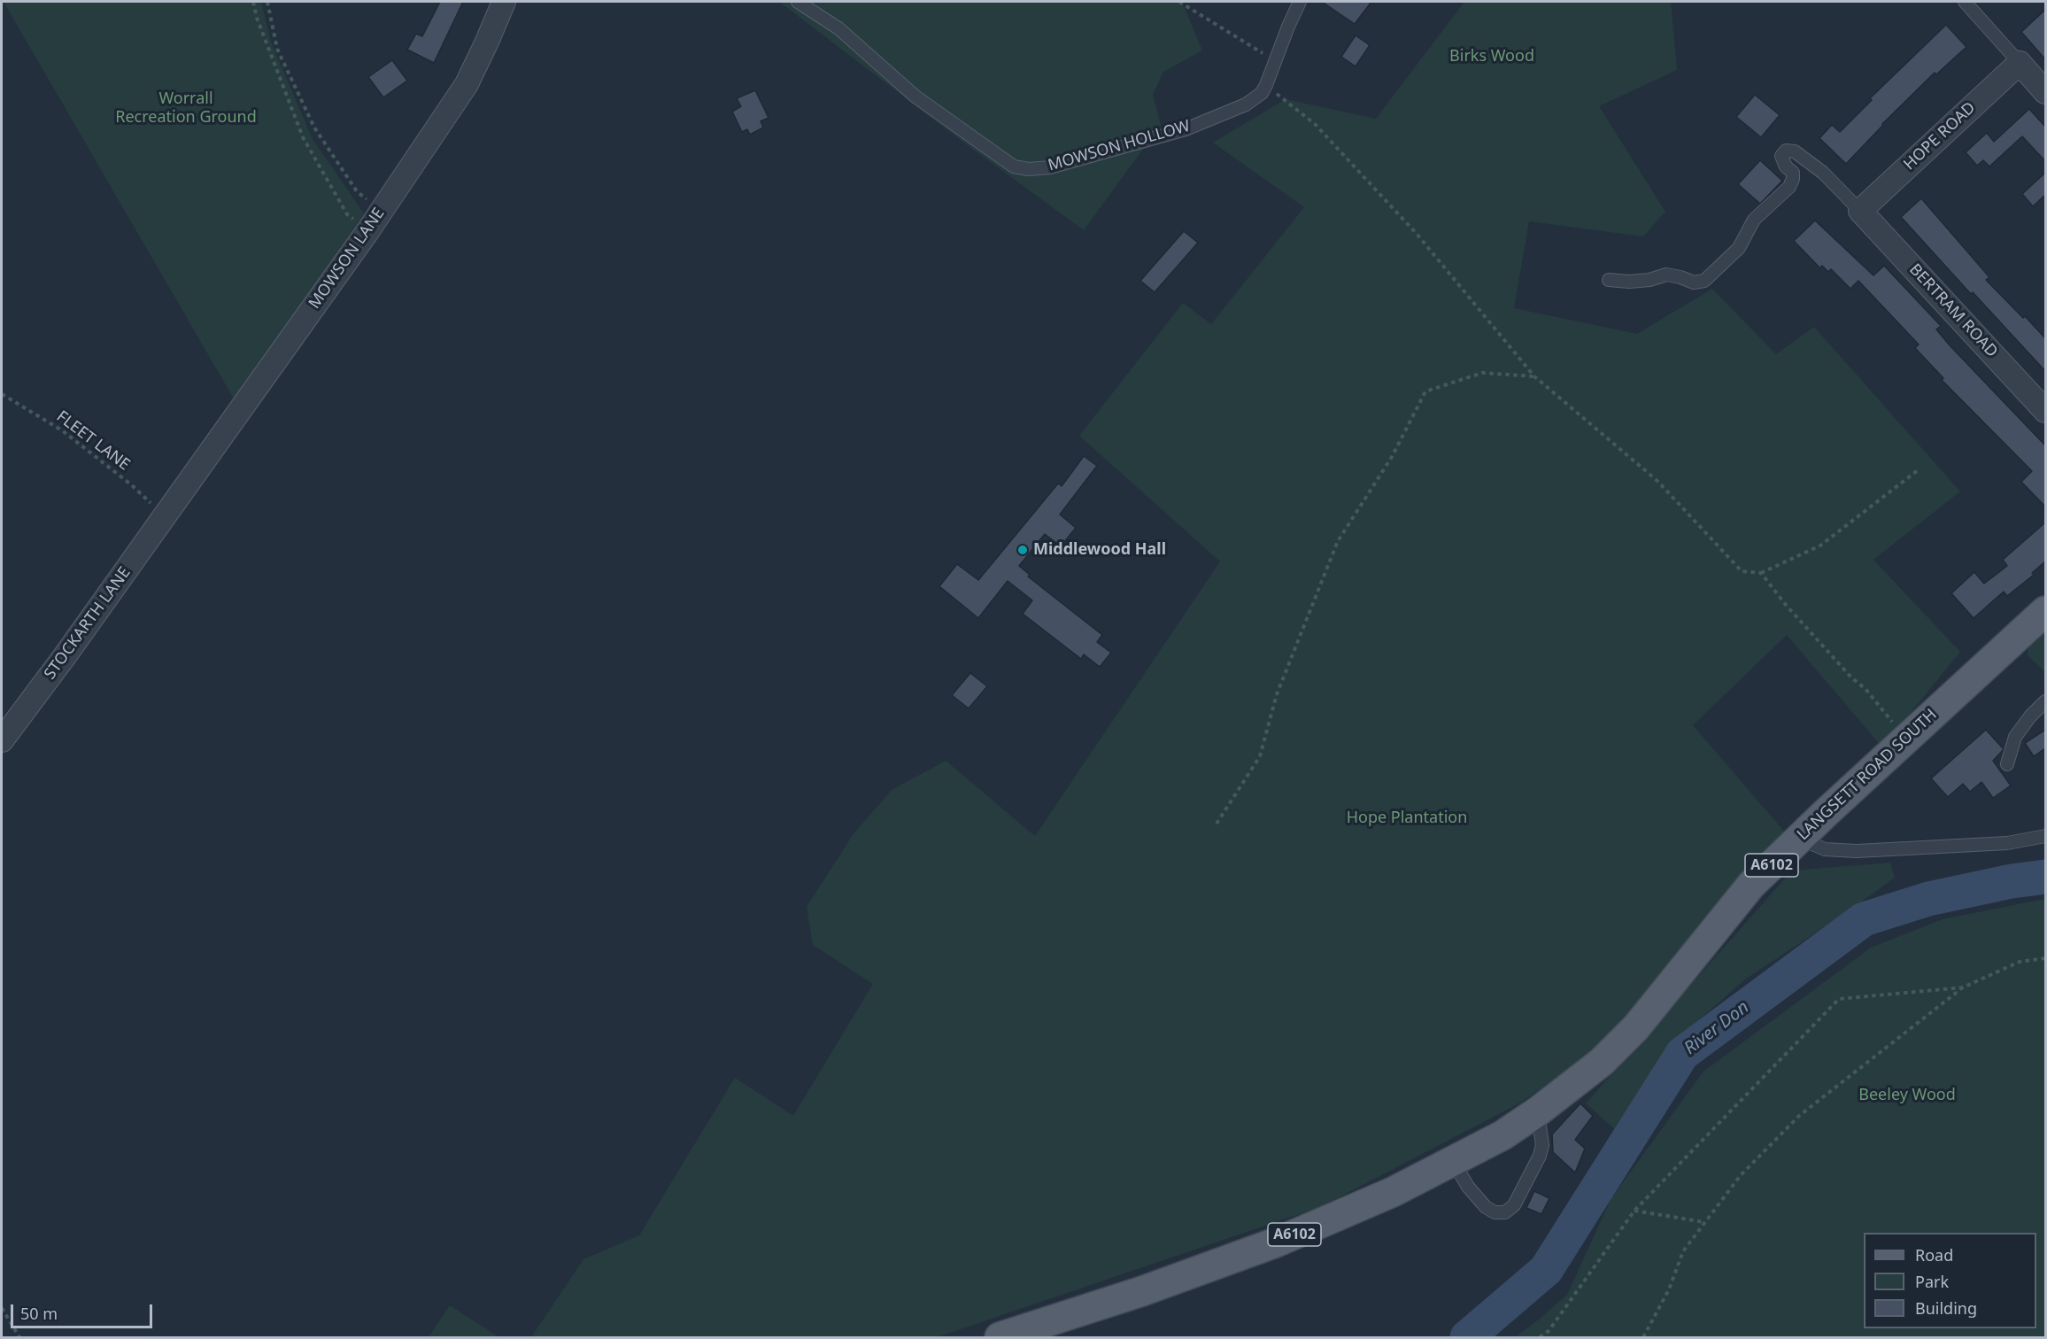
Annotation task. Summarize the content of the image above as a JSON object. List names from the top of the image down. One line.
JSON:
{"streets":{"main road":["LANGSETT ROAD SOUTH","A6102"],"street":["HOPE ROAD","MOWSON LANE","BERTRAM ROAD","STOCKARTH LANE"],"lane":["MOWSON HOLLOW"],"path":["FLEET LANE"]},"crossings":[["HOPE ROAD","BERTRAM ROAD"],["MOWSON LANE","FLEET LANE"],["MOWSON LANE","STOCKARTH LANE"],["FLEET LANE","STOCKARTH LANE"],["LANGSETT ROAD SOUTH","A6102"]],"water":["River Don"],"parks":["Birks Wood","Worrall Recreation Ground","Hope Plantation","Beeley Wood"],"places":["Middlewood Hall"],"legend":["Road","Park","Building"],"scale_bar":"50 m"}
